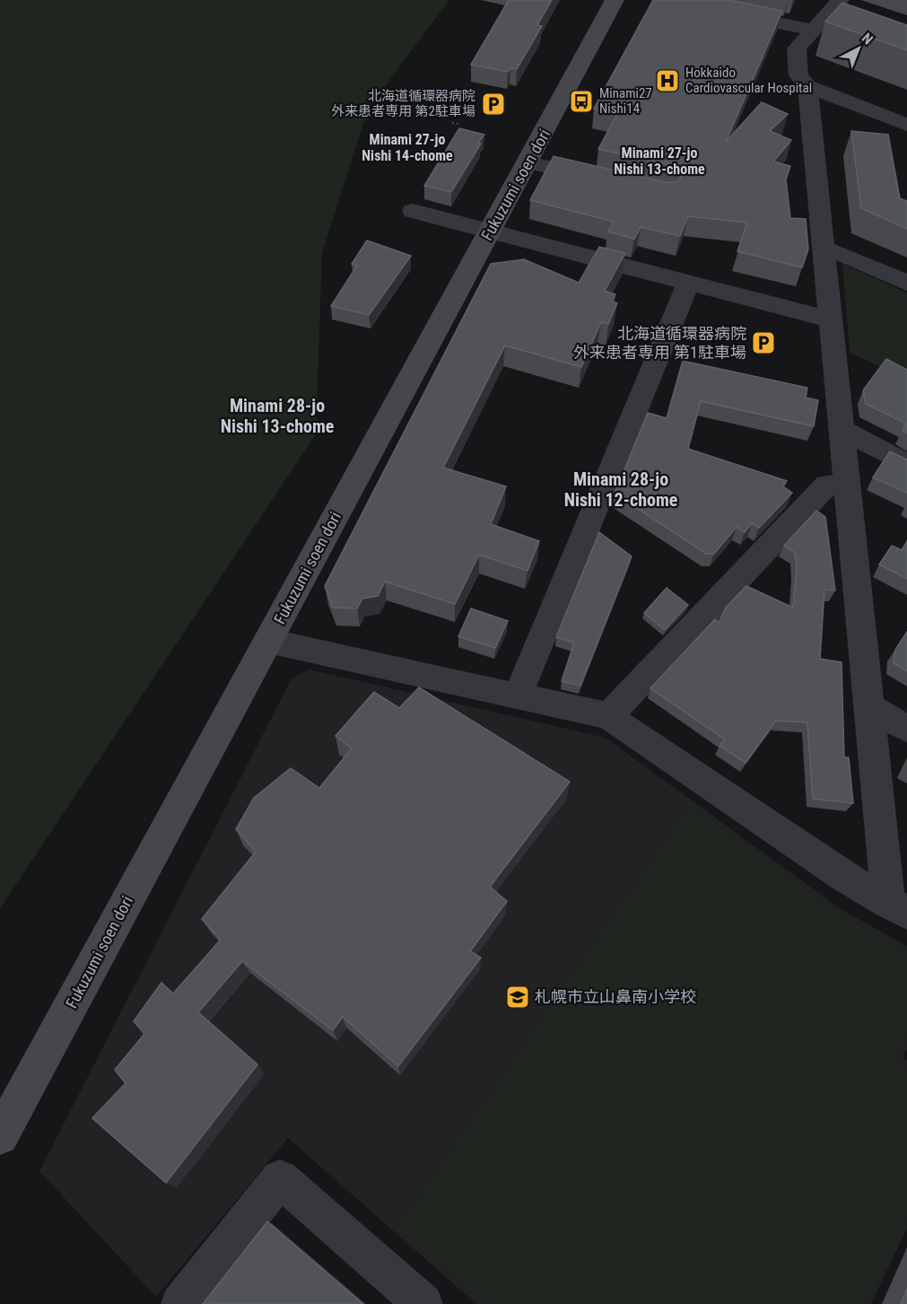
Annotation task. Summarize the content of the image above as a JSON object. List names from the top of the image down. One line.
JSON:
{"streets":{"street":["Fukuzumi soen dori"]},"districts":["Minami 27-jo Nishi 14-chome","Minami 27-jo Nishi 13-chome","Minami 28-jo Nishi 13-chome","Minami 28-jo Nishi 12-chome"],"places":{"hospital":["Hokkaido Cardiovascular Hospital"],"bus stop":["Minami27 Nishi14"],"parking":["北海道循環器病院 外来患者専用 第2駐車場","北海道循環器病院 外来患者専用 第1駐車場"],"school or university":["札幌市立山鼻南小学校"]},"north":"top right"}
